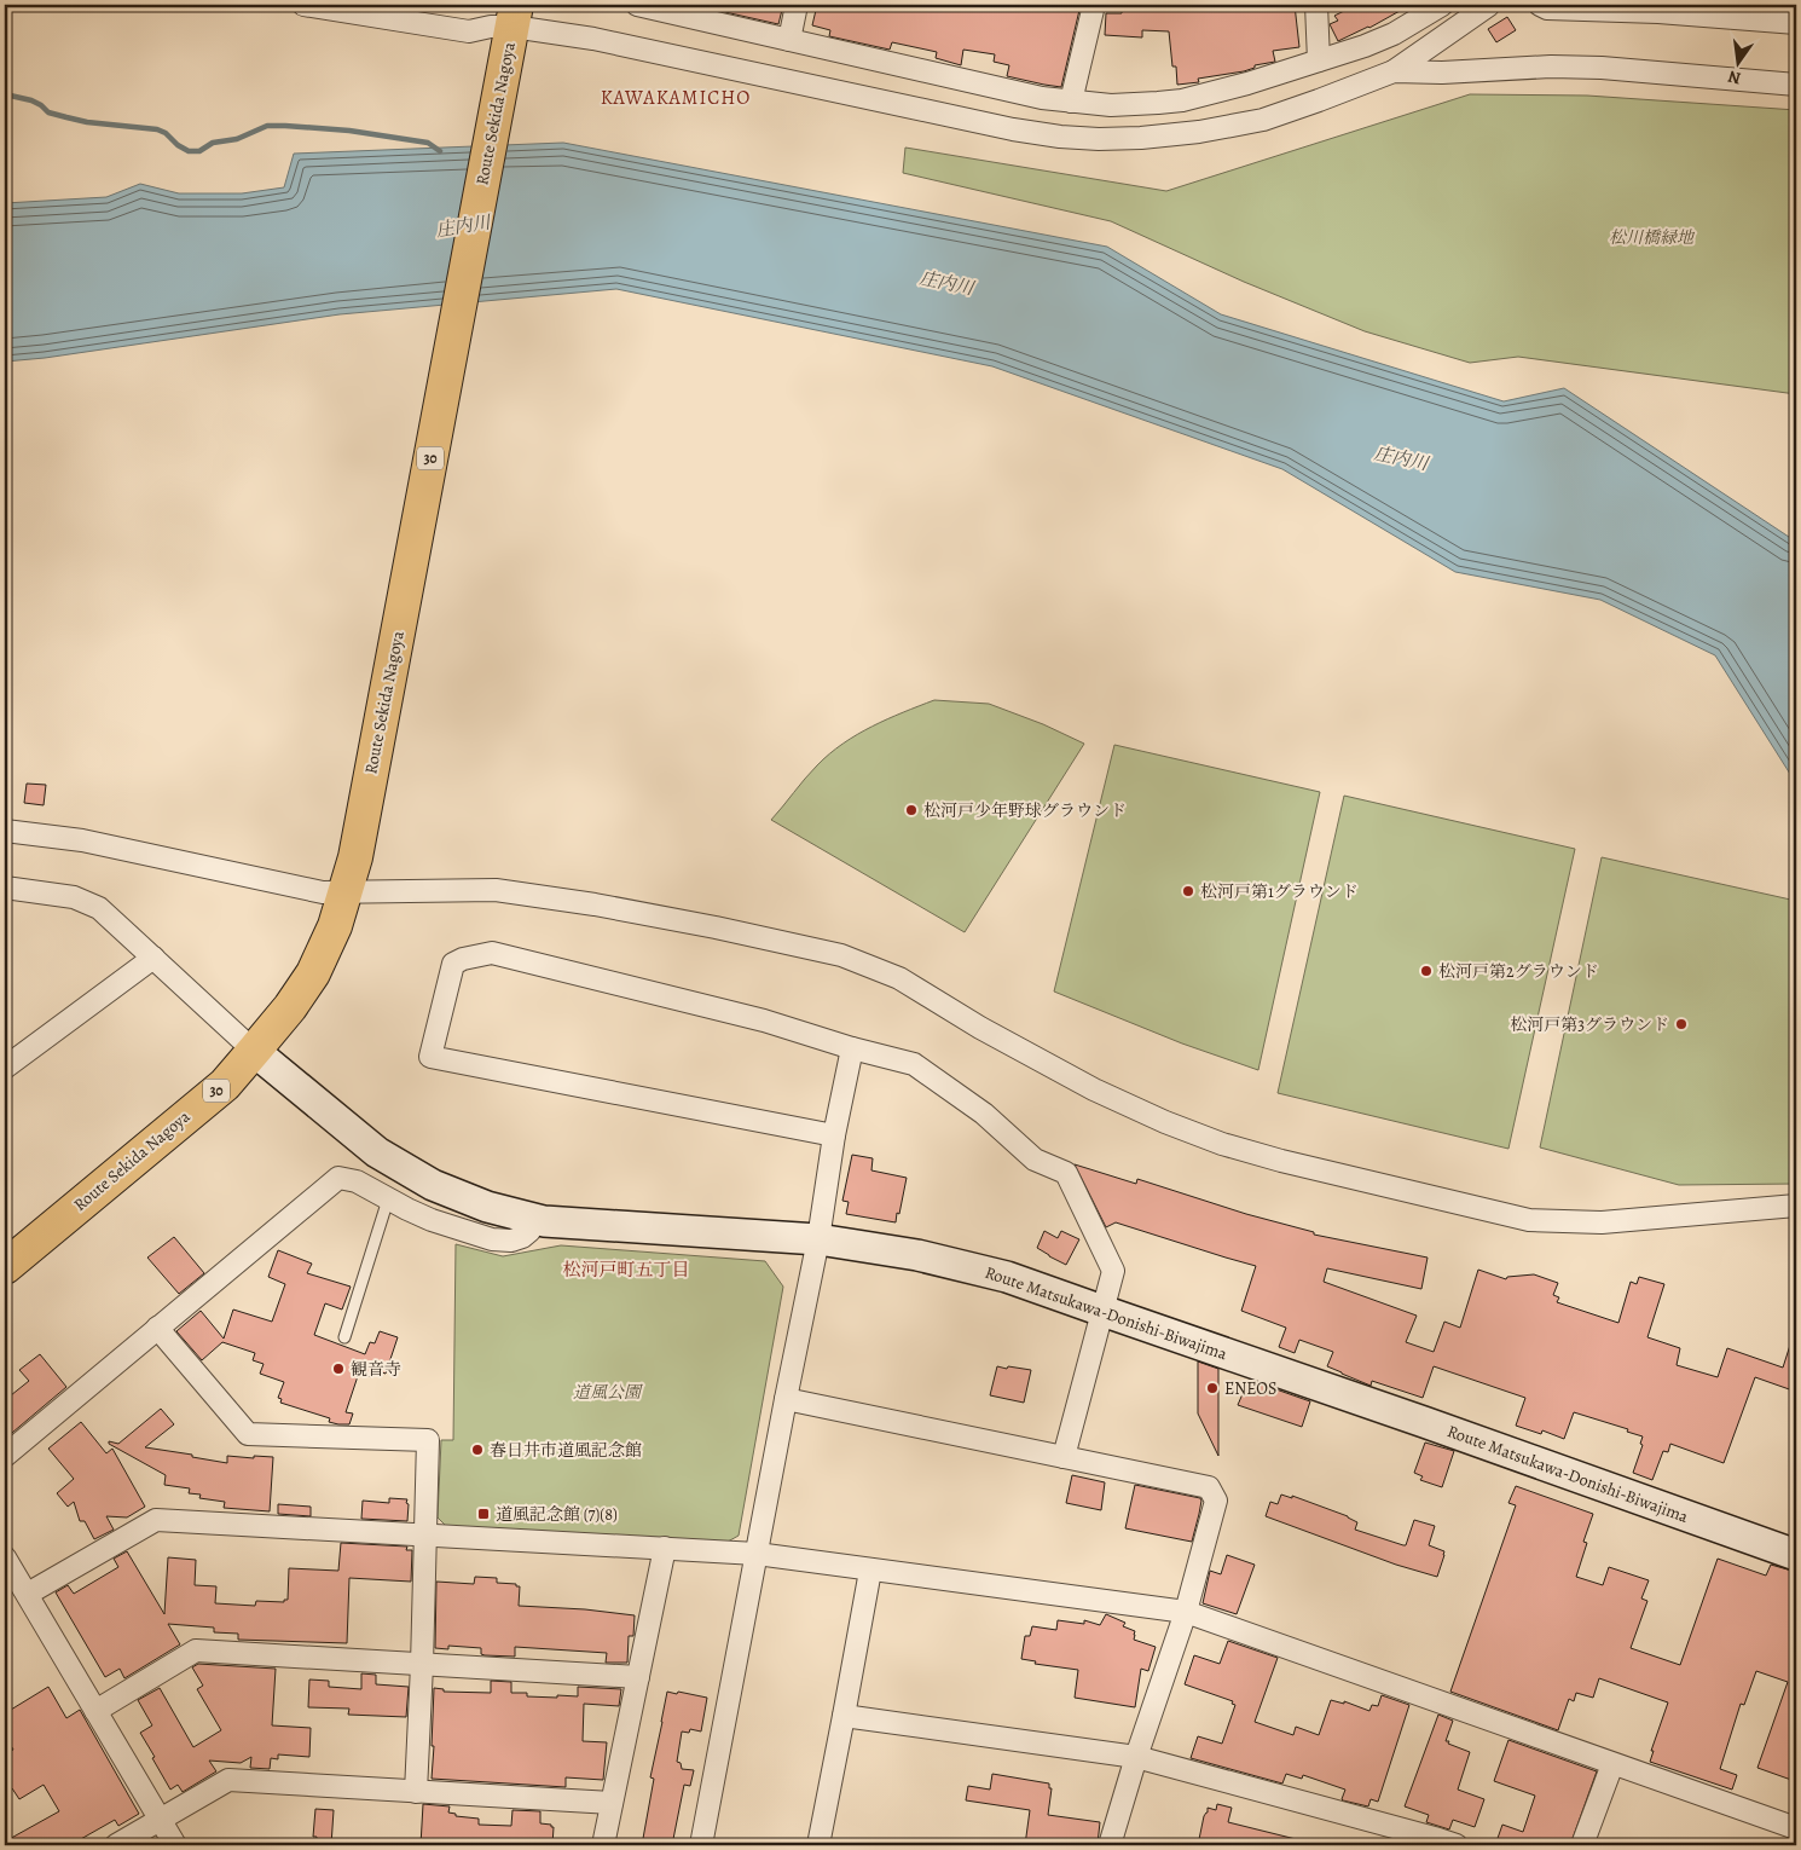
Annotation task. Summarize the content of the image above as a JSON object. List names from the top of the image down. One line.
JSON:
{"streets":{"main road":["Route Sekida Nagoya","30","Route Matsukawa-Donishi-Biwajima"]},"crossings":[["Route Sekida Nagoya","Route Matsukawa-Donishi-Biwajima"]],"districts":["KAWAKAMICHO","松河戸町五丁目"],"water":["庄内川"],"parks":["松川橋緑地","道風公園"],"places":{"other":["松河戸少年野球グラウンド","松河戸第1グラウンド","松河戸第2グラウンド","松河戸第3グラウンド","観音寺","ENEOS","春日井市道風記念館"],"transit":["道風記念館 (7)(8)"]},"north":"bottom"}
